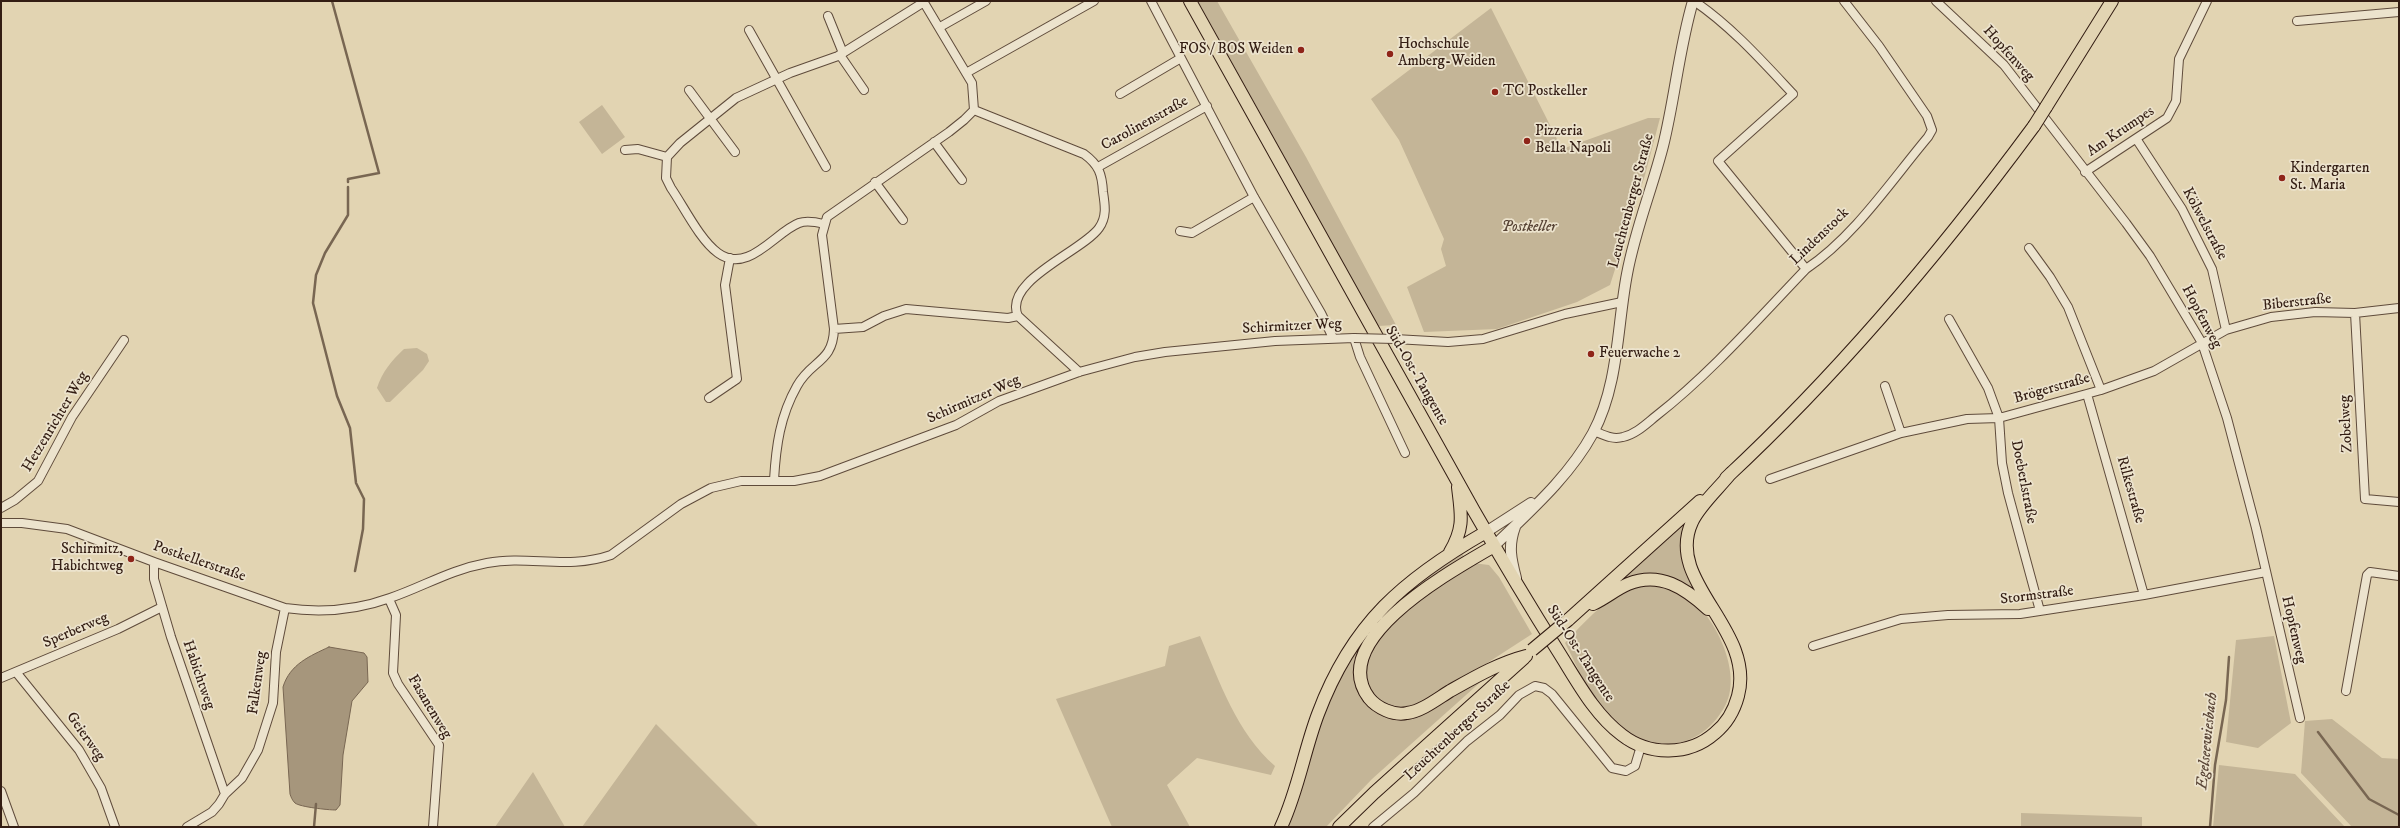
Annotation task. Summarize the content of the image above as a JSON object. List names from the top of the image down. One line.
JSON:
{"streets":{"main road":["Süd-Ost-Tangente"],"street":["Hopfenweg","Carolinenstraße","Am Krumpes","Leuchtenberger Straße","Kölwelstraße","Lindenstock","Biberstraße","Schirmitzer Weg","Brögerstraße","Hetzenrichter Weg","Zobelweg","Doeberlstraße","Rilkestraße","Postkellerstraße","Stormstraße","Sperberweg","Habichtweg","Falkenweg","Fasanenweg","Geierweg"]},"crossings":[["Hopfenweg","Am Krumpes"],["Hopfenweg","Biberstraße"],["Hopfenweg","Brögerstraße"],["Hopfenweg","Stormstraße"],["Am Krumpes","Kölwelstraße"],["Leuchtenberger Straße","Lindenstock"],["Leuchtenberger Straße","Schirmitzer Weg"],["Leuchtenberger Straße","Süd-Ost-Tangente"],["Kölwelstraße","Biberstraße"],["Biberstraße","Brögerstraße"],["Biberstraße","Zobelweg"],["Schirmitzer Weg","Postkellerstraße"],["Schirmitzer Weg","Fasanenweg"],["Brögerstraße","Doeberlstraße"],["Brögerstraße","Rilkestraße"],["Doeberlstraße","Stormstraße"],["Rilkestraße","Stormstraße"],["Postkellerstraße","Habichtweg"],["Postkellerstraße","Falkenweg"],["Postkellerstraße","Fasanenweg"],["Sperberweg","Habichtweg"],["Sperberweg","Geierweg"],["Habichtweg","Falkenweg"]],"water":["Egelseewiesbach"],"parks":["Postkeller"],"places":["FOS / BOS Weiden","Hochschule Amberg-Weiden","TC Postkeller","Pizzeria Bella Napoli","Kindergarten St. Maria","Feuerwache 2","Schirmitz, Habichtweg"]}
